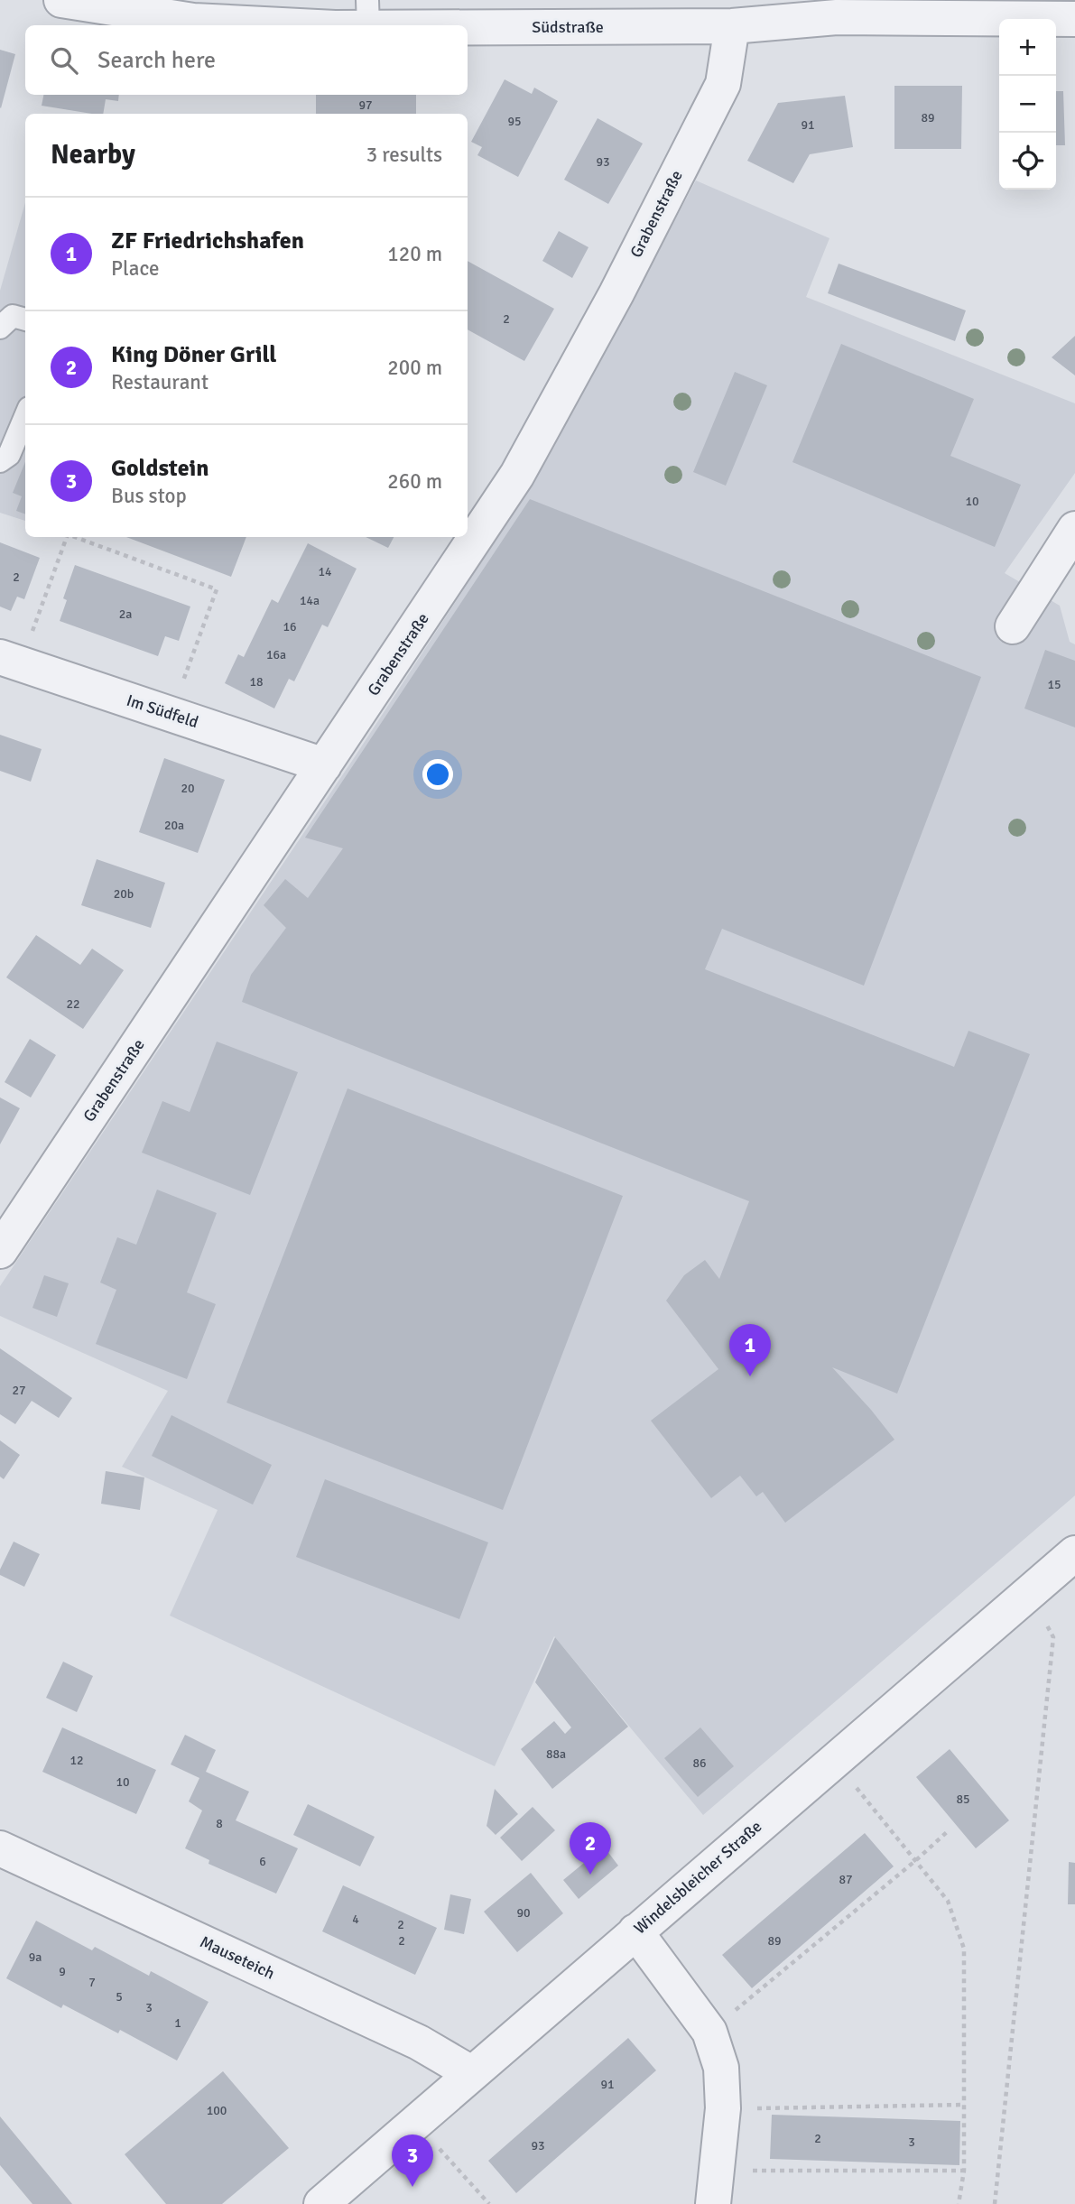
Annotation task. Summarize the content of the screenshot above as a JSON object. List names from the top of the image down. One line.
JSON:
{"streets":{"street":["Südstraße","Grabenstraße","Im Südfeld","Windelsbleicher Straße","Mauseteich"]},"crossings":[["Südstraße","Grabenstraße"],["Grabenstraße","Im Südfeld"],["Windelsbleicher Straße","Mauseteich"]],"house_numbers":["97","89","95","91","93","2","10","14","2","14a","2a","16","16a","18","15","20","20a","20b","22","27","88a","12","86","10","85","8","6","87","90","4","2","2","89","9a","9","7","5","3","1","91","100","2","3","93"],"page":{"map_buttons":["+","−"],"search":"Search here","heading":["Nearby","3 results"],"list":[{"mark":"1","name":"ZF Friedrichshafen","note":"Place","value":"120 m"},{"mark":"2","name":"King Döner Grill","note":"Restaurant","value":"200 m"},{"mark":"3","name":"Goldstein","note":"Bus stop","value":"260 m"}],"pins":["1","2","3"]}}
